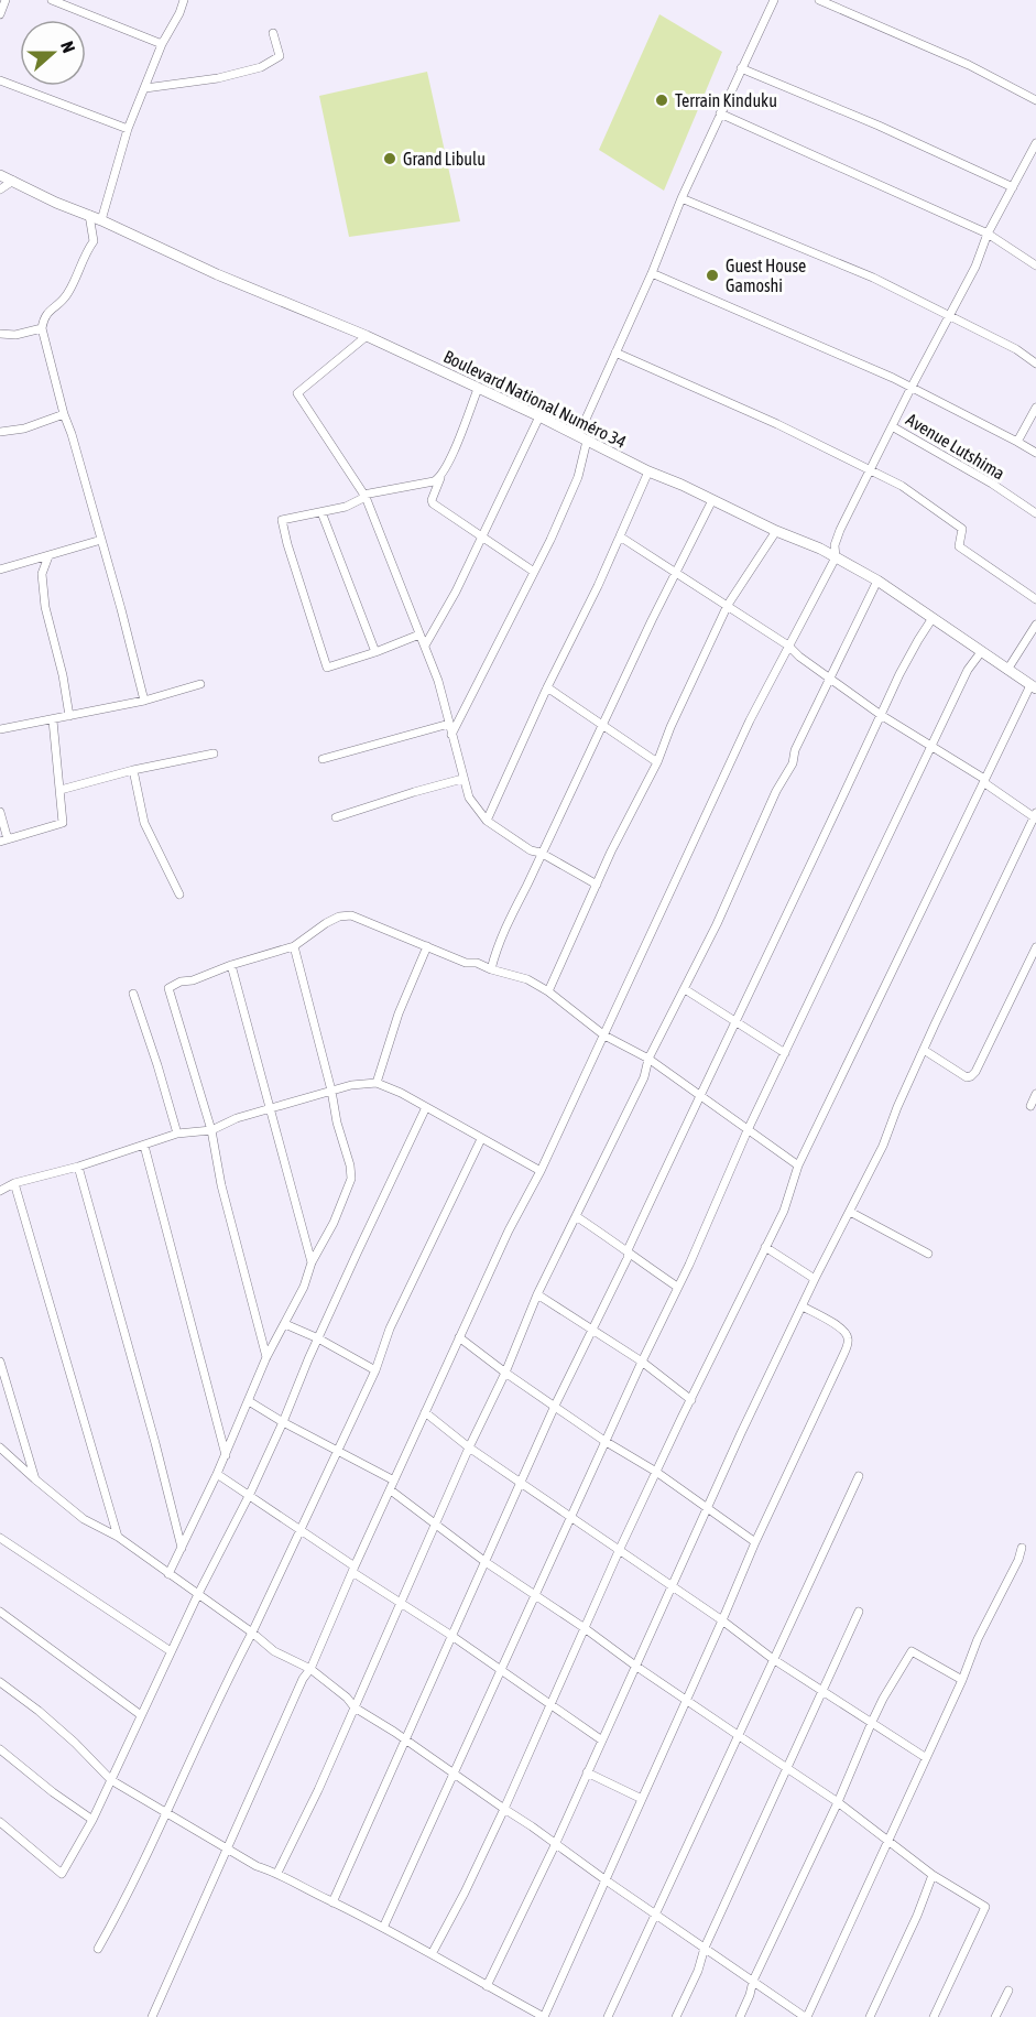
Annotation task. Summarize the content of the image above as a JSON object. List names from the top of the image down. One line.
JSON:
{"streets":{"main road":["Boulevard National Numéro 34"],"street":["Avenue Lutshima"]},"places":["Terrain Kinduku","Grand Libulu","Guest House Gamoshi"],"north":"right"}
